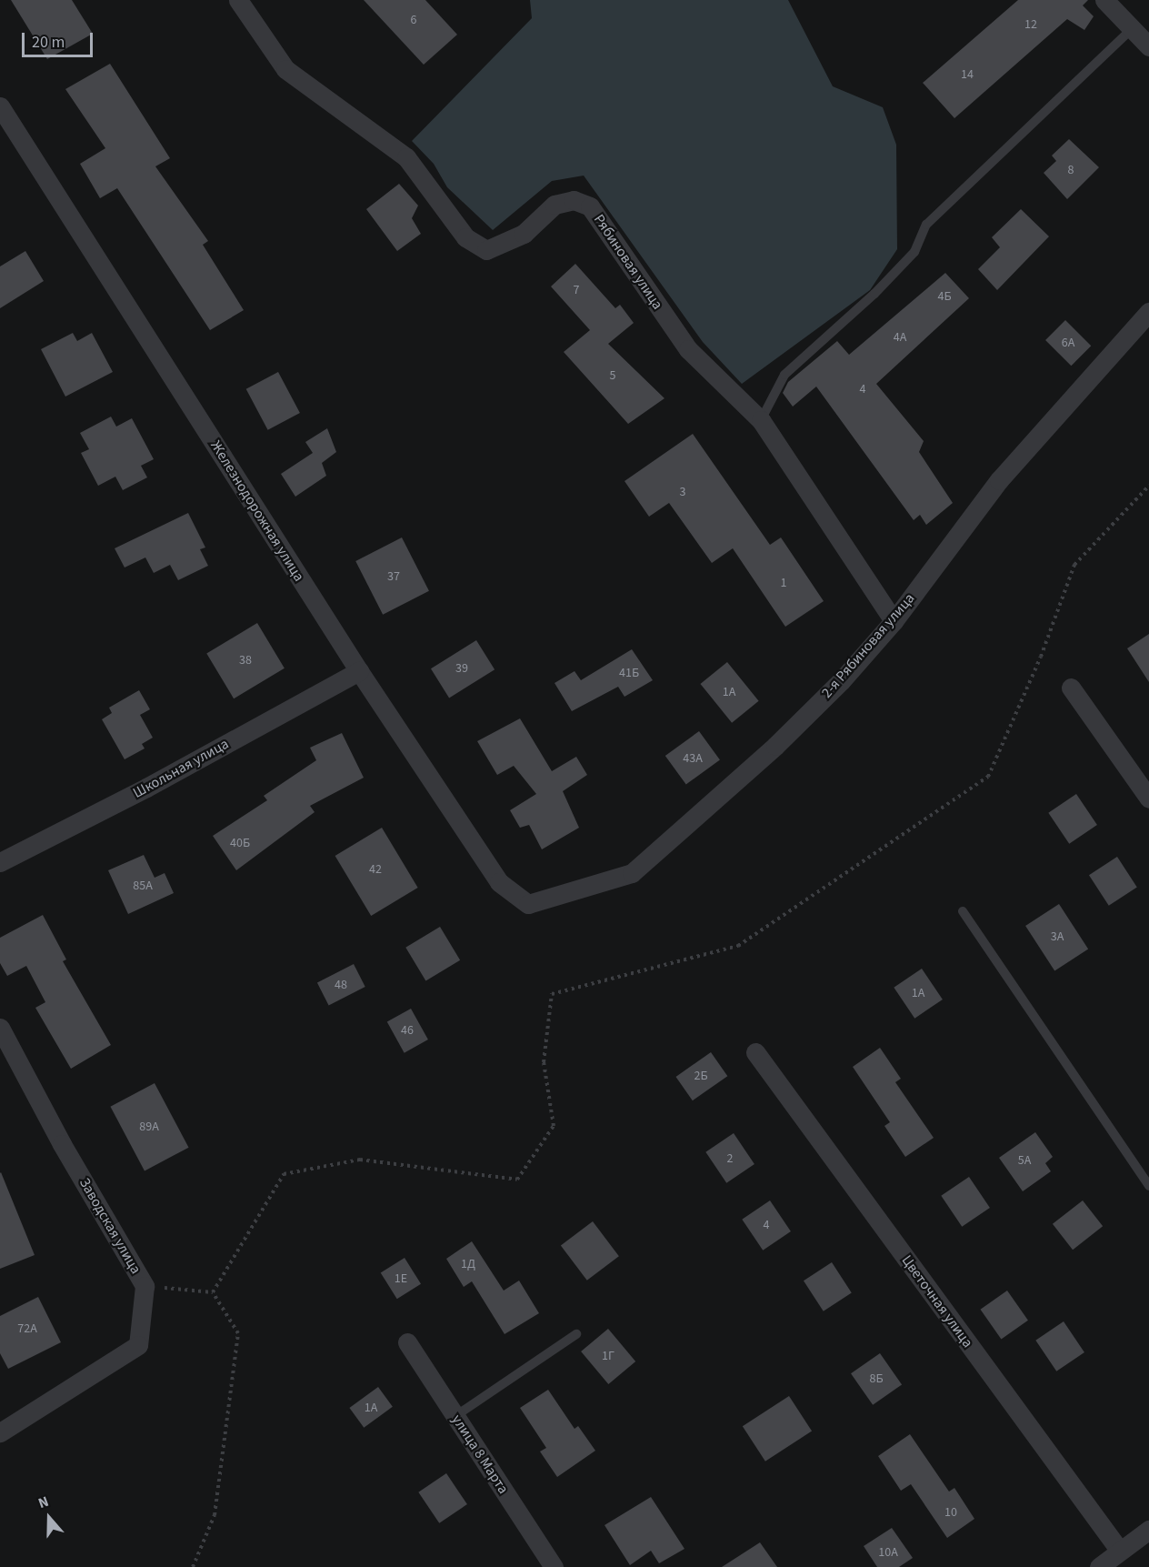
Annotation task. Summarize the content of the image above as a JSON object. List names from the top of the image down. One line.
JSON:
{"streets":{"street":["Рябиновая улица","Железнодорожная улица","2-я Рябиновая улица","Школьная улица","Заводская улица","Цветочная улица","улица 8 Марта"]},"crossings":[["Рябиновая улица","2-я Рябиновая улица"],["Железнодорожная улица","2-я Рябиновая улица"],["Железнодорожная улица","Школьная улица"]],"house_numbers":["6","12","14","8","7","4Б","4А","6А","5","4","3","37","1","38","39","41Б","1А","43А","40Б","42","85А","3А","48","1А","46","2Б","89А","2","5А","4","1Д","1Е","72А","1Г","8Б","1А","10","10А"],"scale_bar":"20 m","north":"top"}
